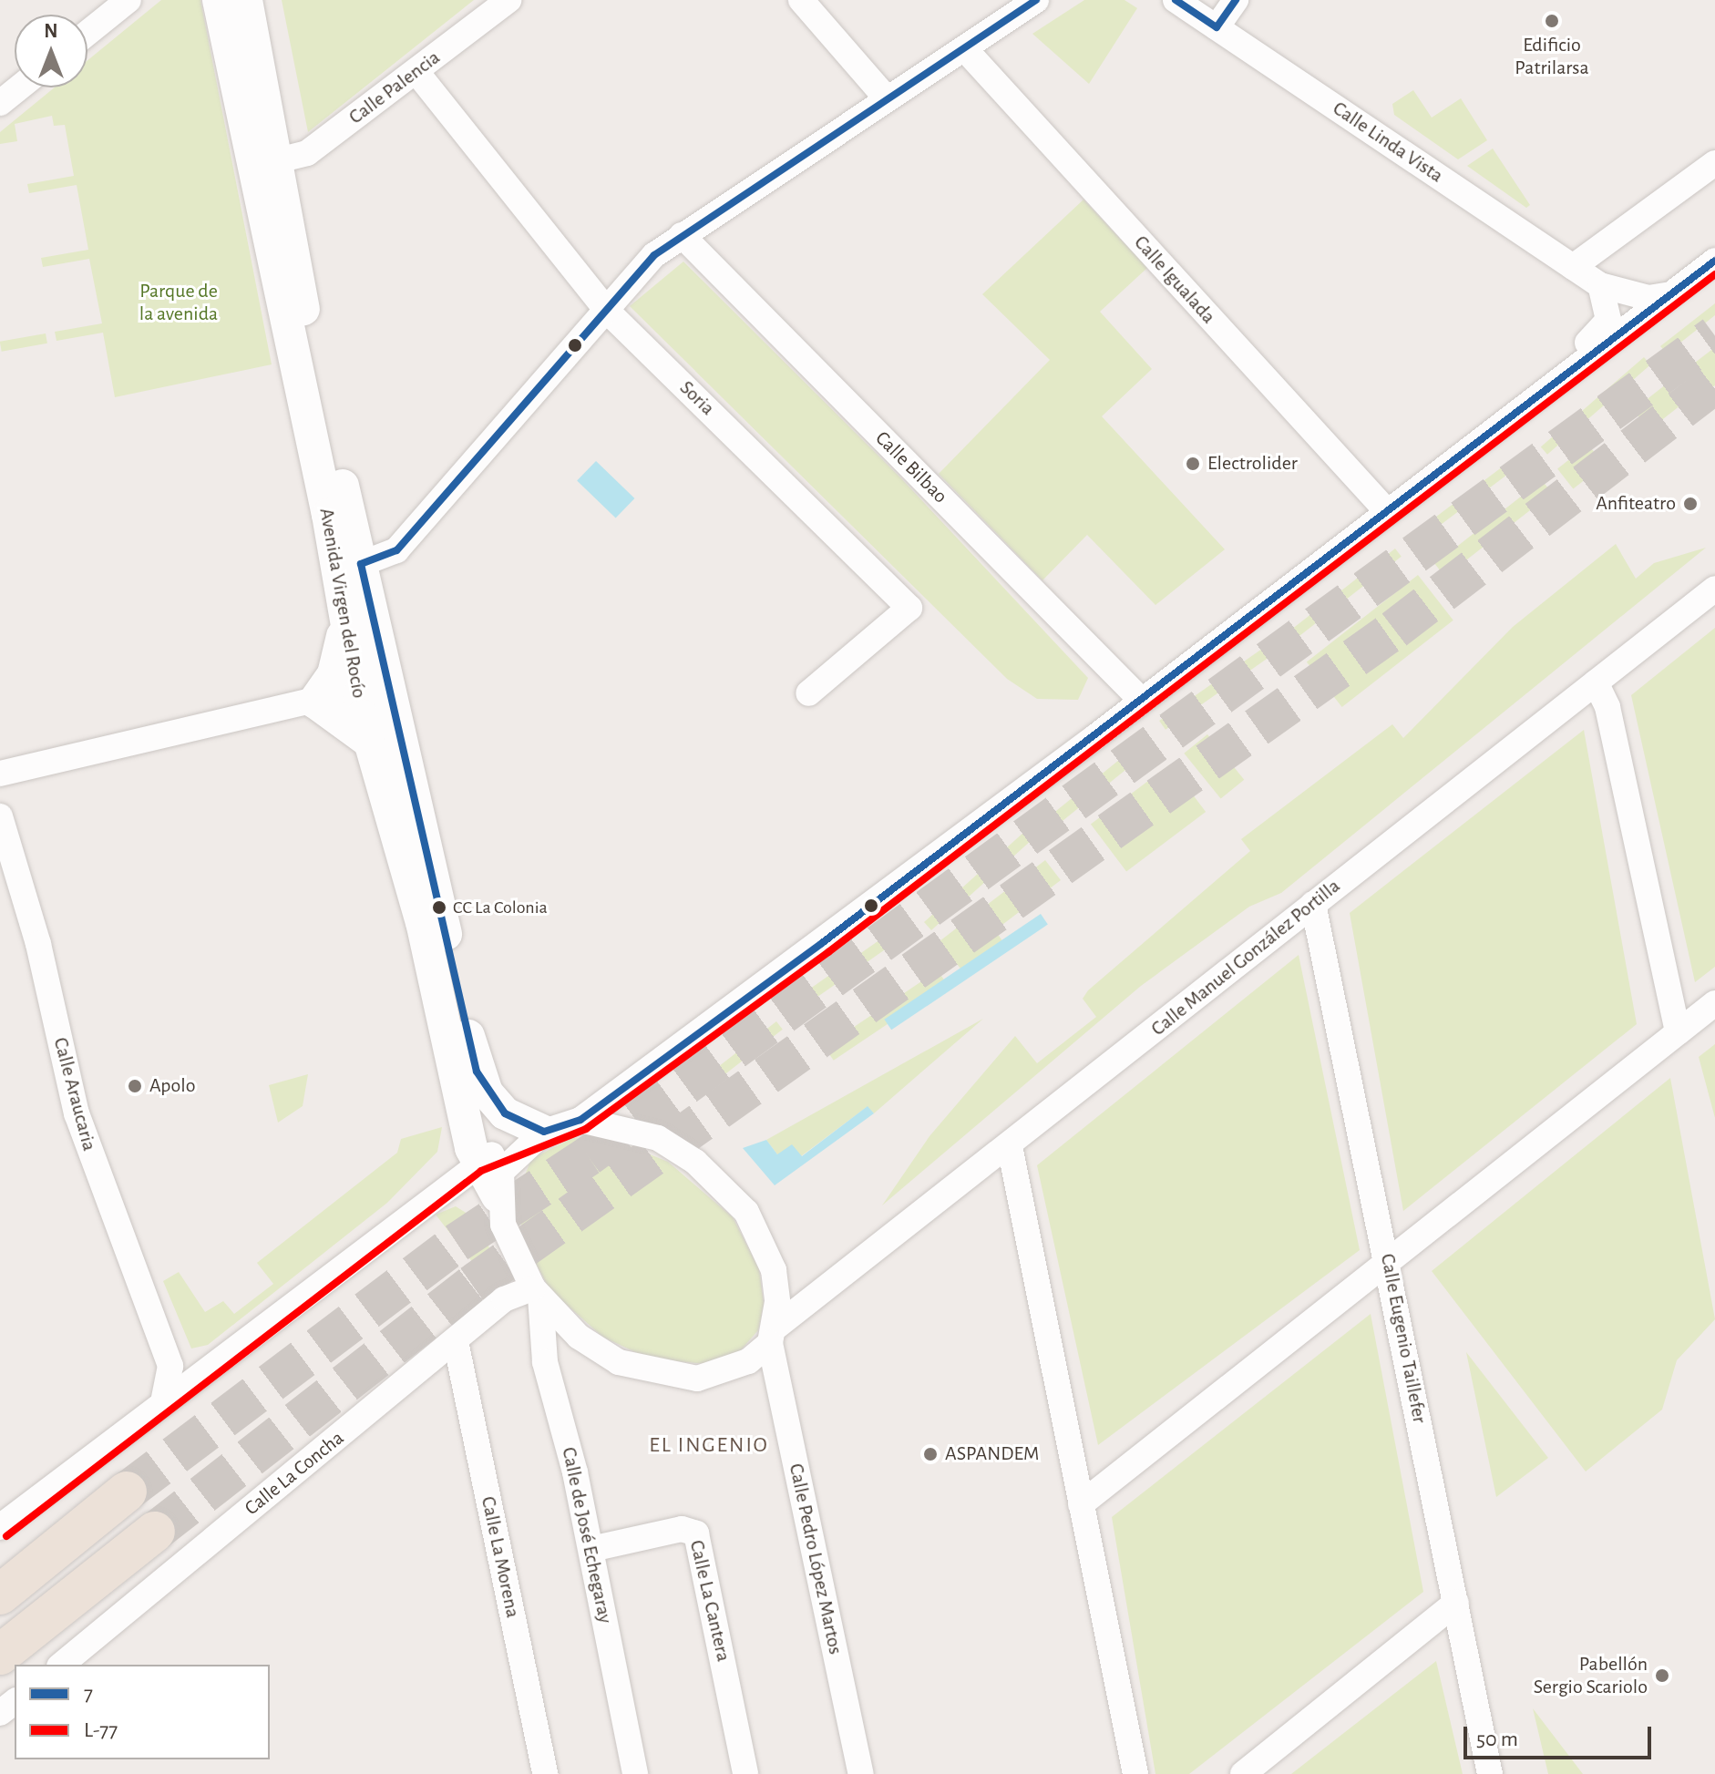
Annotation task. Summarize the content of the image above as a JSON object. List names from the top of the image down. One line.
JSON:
{"streets":{"street":["Calle Palencia","Calle Linda Vista","Calle Igualada","Soria","Calle Bilbao","Avenida Virgen del Rocío","Calle Manuel González Portilla","Calle Araucaria","Calle Eugenio Taillefer","Calle La Concha","Calle de José Echegaray","Calle La Morena","Calle Pedro López Martos","Calle La Cantera"]},"crossings":[["Calle Palencia","Soria"],["Calle Palencia","Avenida Virgen del Rocío"],["Calle Manuel González Portilla","Calle Eugenio Taillefer"],["Calle Manuel González Portilla","Calle La Concha"],["Calle Manuel González Portilla","Calle de José Echegaray"],["Calle Manuel González Portilla","Calle Pedro López Martos"],["Calle La Concha","Calle de José Echegaray"],["Calle La Concha","Calle La Morena"],["Calle de José Echegaray","Calle La Cantera"]],"districts":["EL INGENIO"],"parks":["Parque de la avenida"],"places":["Edificio Patrilarsa","Electrolider","Anfiteatro","CC La Colonia","Apolo","ASPANDEM","Pabellón Sergio Scariolo"],"lines":["transit line 7","transit line L-77"],"legend":["7","L-77"],"scale_bar":"50 m","north":"top"}
